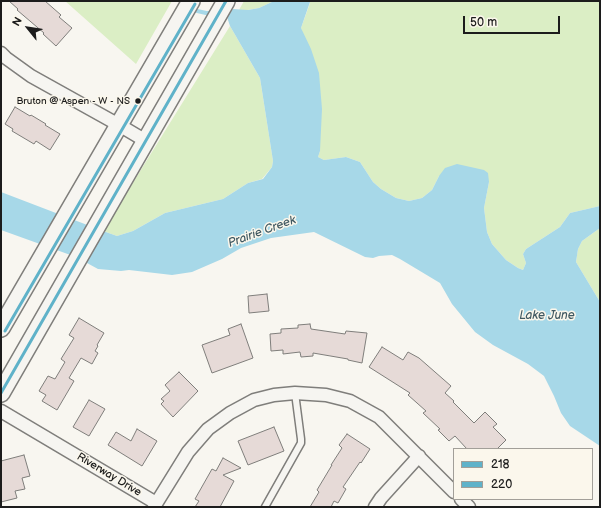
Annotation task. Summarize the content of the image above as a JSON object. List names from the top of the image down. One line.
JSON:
{"streets":{"street":["Riverway Drive"]},"water":["Prairie Creek","Lake June"],"places":["Bruton @ Aspen - W - NS"],"lines":["transit line 218","transit line 220"],"legend":["218","220"],"scale_bar":"50 m","north":"top left"}
